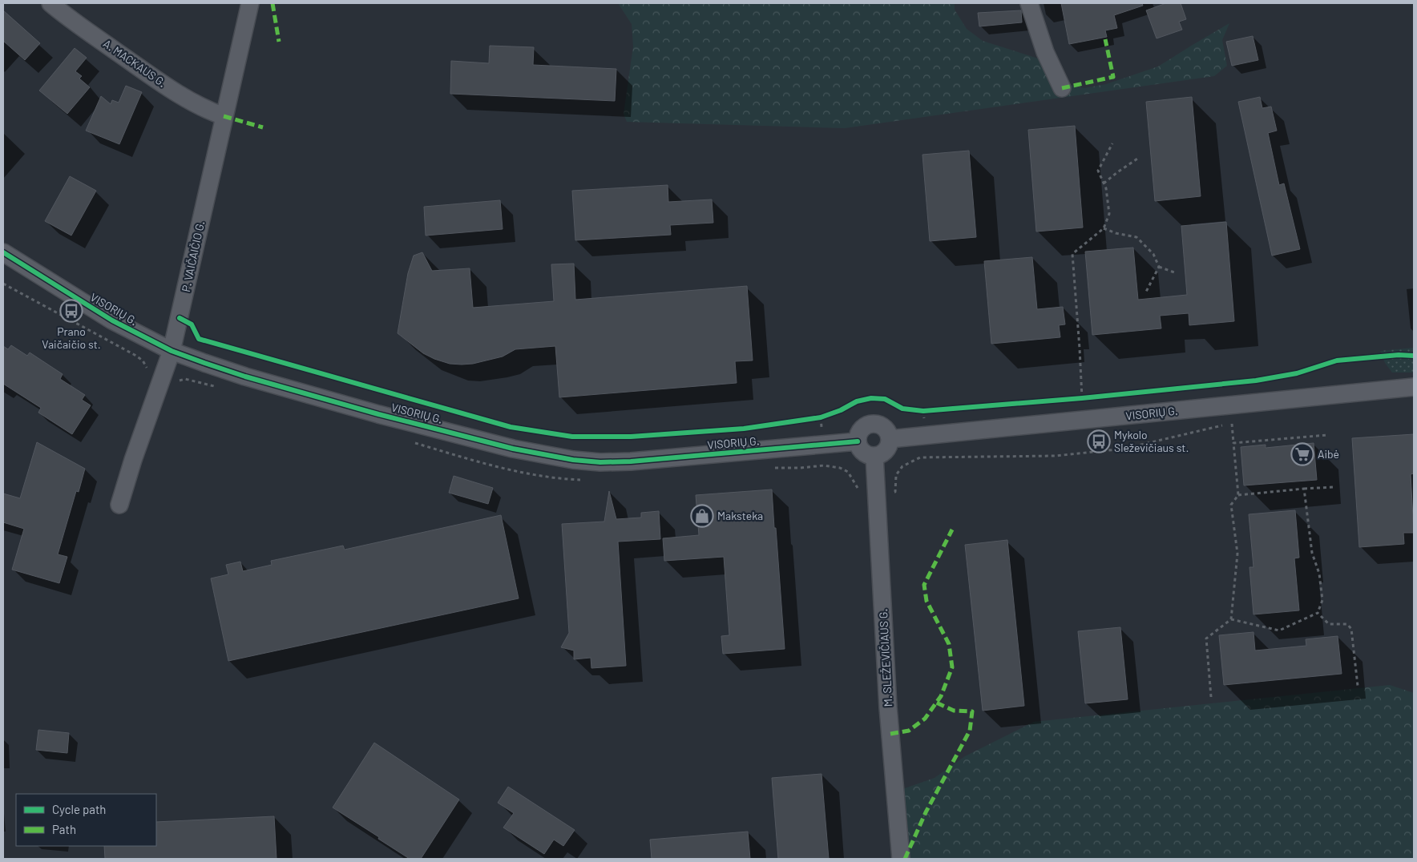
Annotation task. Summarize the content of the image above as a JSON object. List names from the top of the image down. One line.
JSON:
{"streets":{"street":["A. MACKAUS G.","P. VAIČAIČIO G.","VISORIŲ G.","M. SLEŽEVIČIAUS G."]},"crossings":[["A. MACKAUS G.","P. VAIČAIČIO G."],["P. VAIČAIČIO G.","VISORIŲ G."],["VISORIŲ G.","M. SLEŽEVIČIAUS G."]],"places":{"bus stop":["Prano Vaičaičio st.","Mykolo Sleževičiaus st."],"supermarket":["Aibė"],"shop":["Maksteka"]},"legend":["Cycle path","Path"]}
